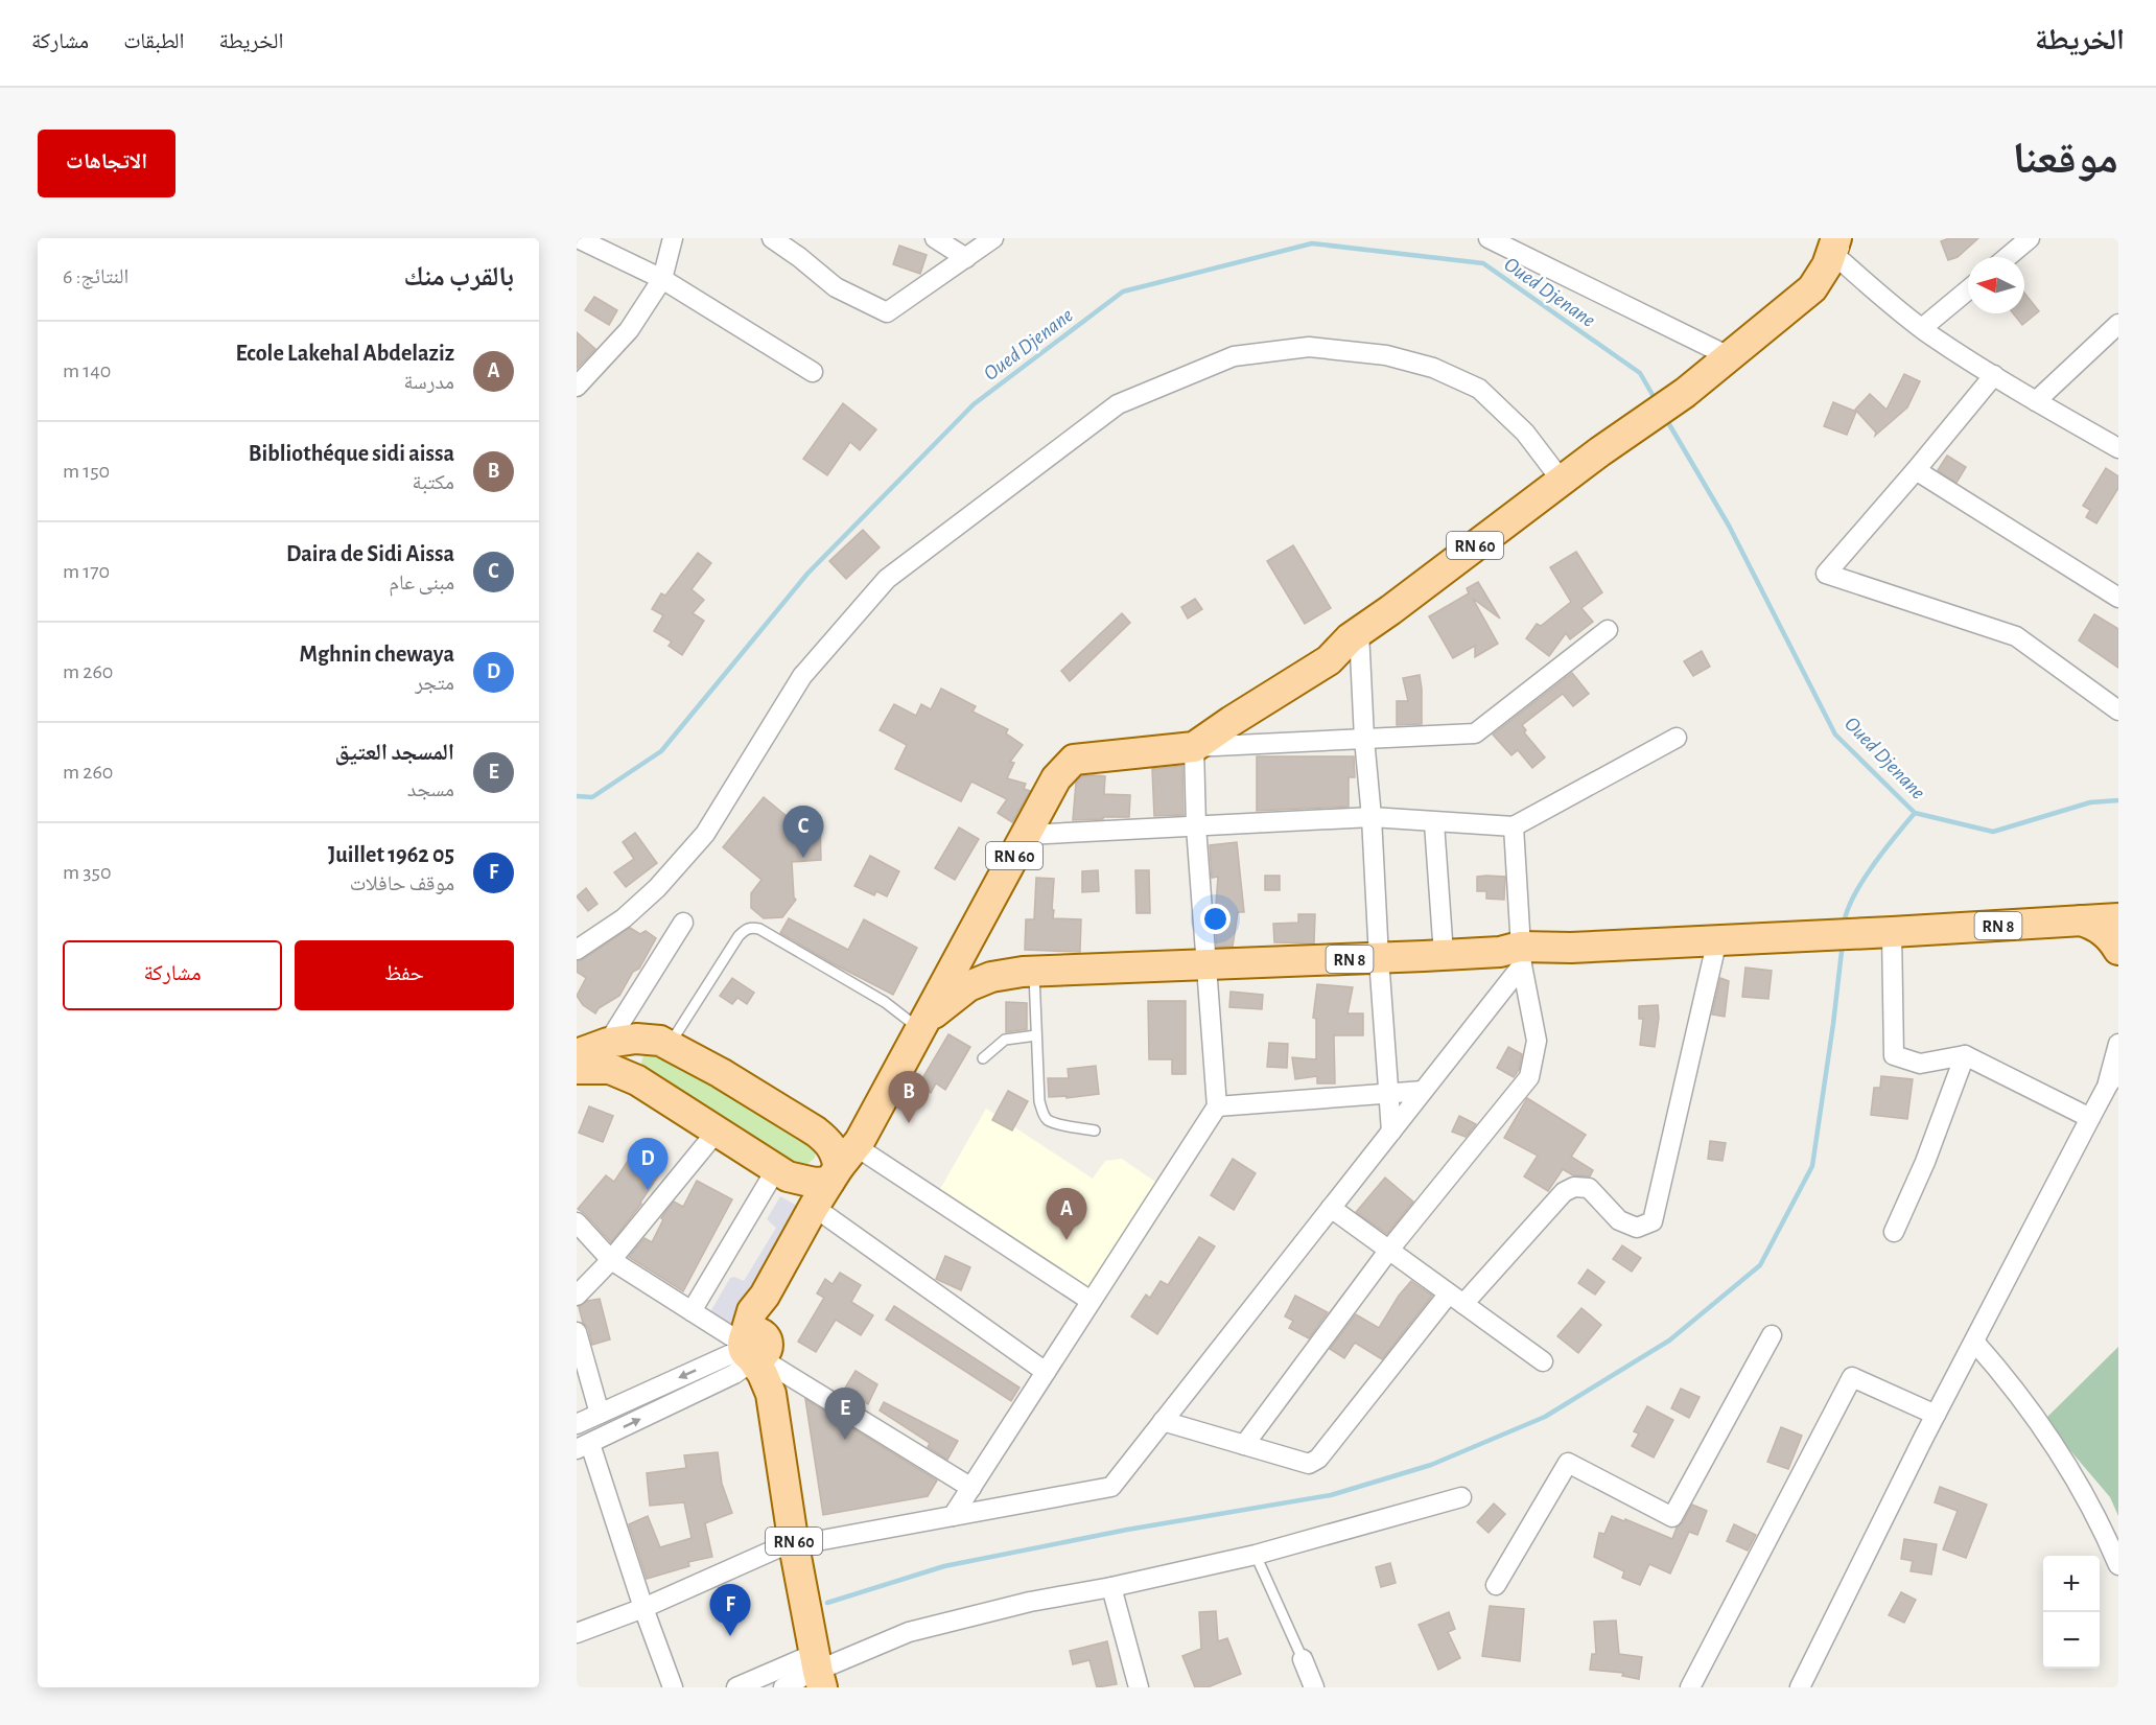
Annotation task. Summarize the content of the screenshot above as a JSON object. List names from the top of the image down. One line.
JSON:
{"streets":{"main road":["RN 60","RN 8"]},"crossings":[["RN 60","RN 8"]],"water":["Oued Djenane"],"north":"left","page":{"header":"الخريطة","nav":["الخريطة","الطبقات","مشاركة"],"title":"موقعنا","buttons":["الاتجاهات",["حفظ","مشاركة"]],"heading":["بالقرب منك","النتائج: 6"],"list":[{"mark":"A","name":"Ecole Lakehal Abdelaziz","note":"مدرسة","value":"140 m"},{"mark":"B","name":"Bibliothéque sidi aissa","note":"مكتبة","value":"150 m"},{"mark":"C","name":"Daira de Sidi Aissa","note":"مبنى عام","value":"170 m"},{"mark":"D","name":"Mghnin chewaya","note":"متجر","value":"260 m"},{"mark":"E","name":"المسجد العتيق","note":"مسجد","value":"260 m"},{"mark":"F","name":"05 Juillet 1962","note":"موقف حافلات","value":"350 m"}],"pins":["C","B","D","A","E","F"],"map_buttons":["+","−"]}}
